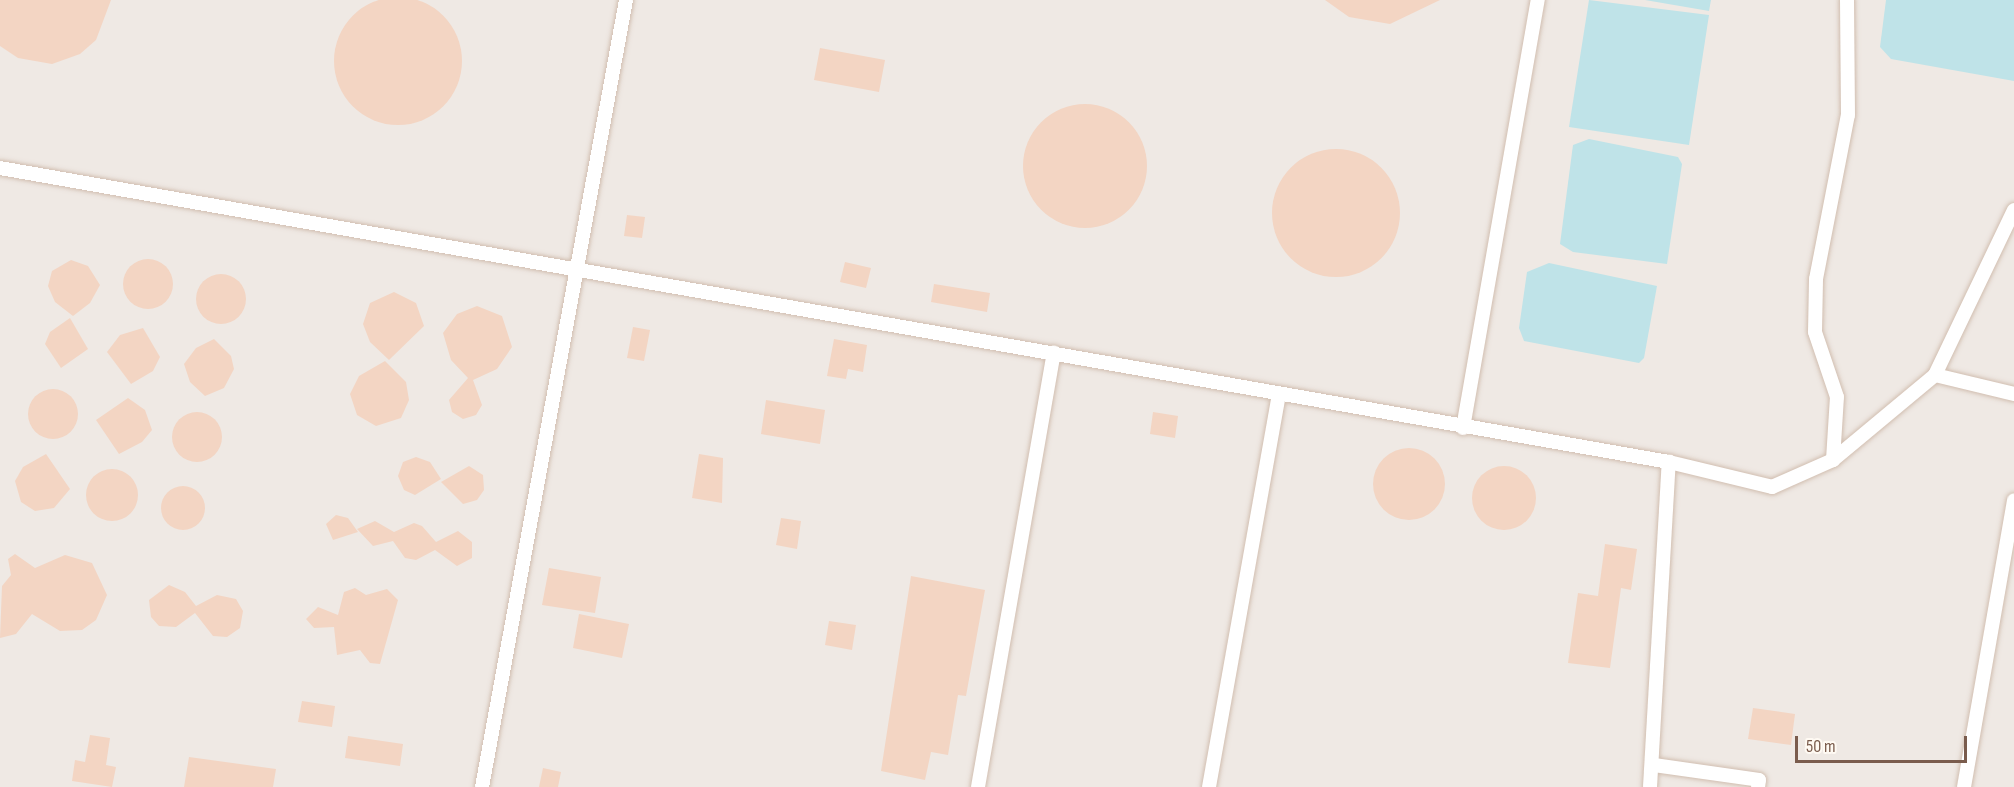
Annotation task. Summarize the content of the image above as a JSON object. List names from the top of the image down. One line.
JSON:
{"scale_bar":"50 m"}
